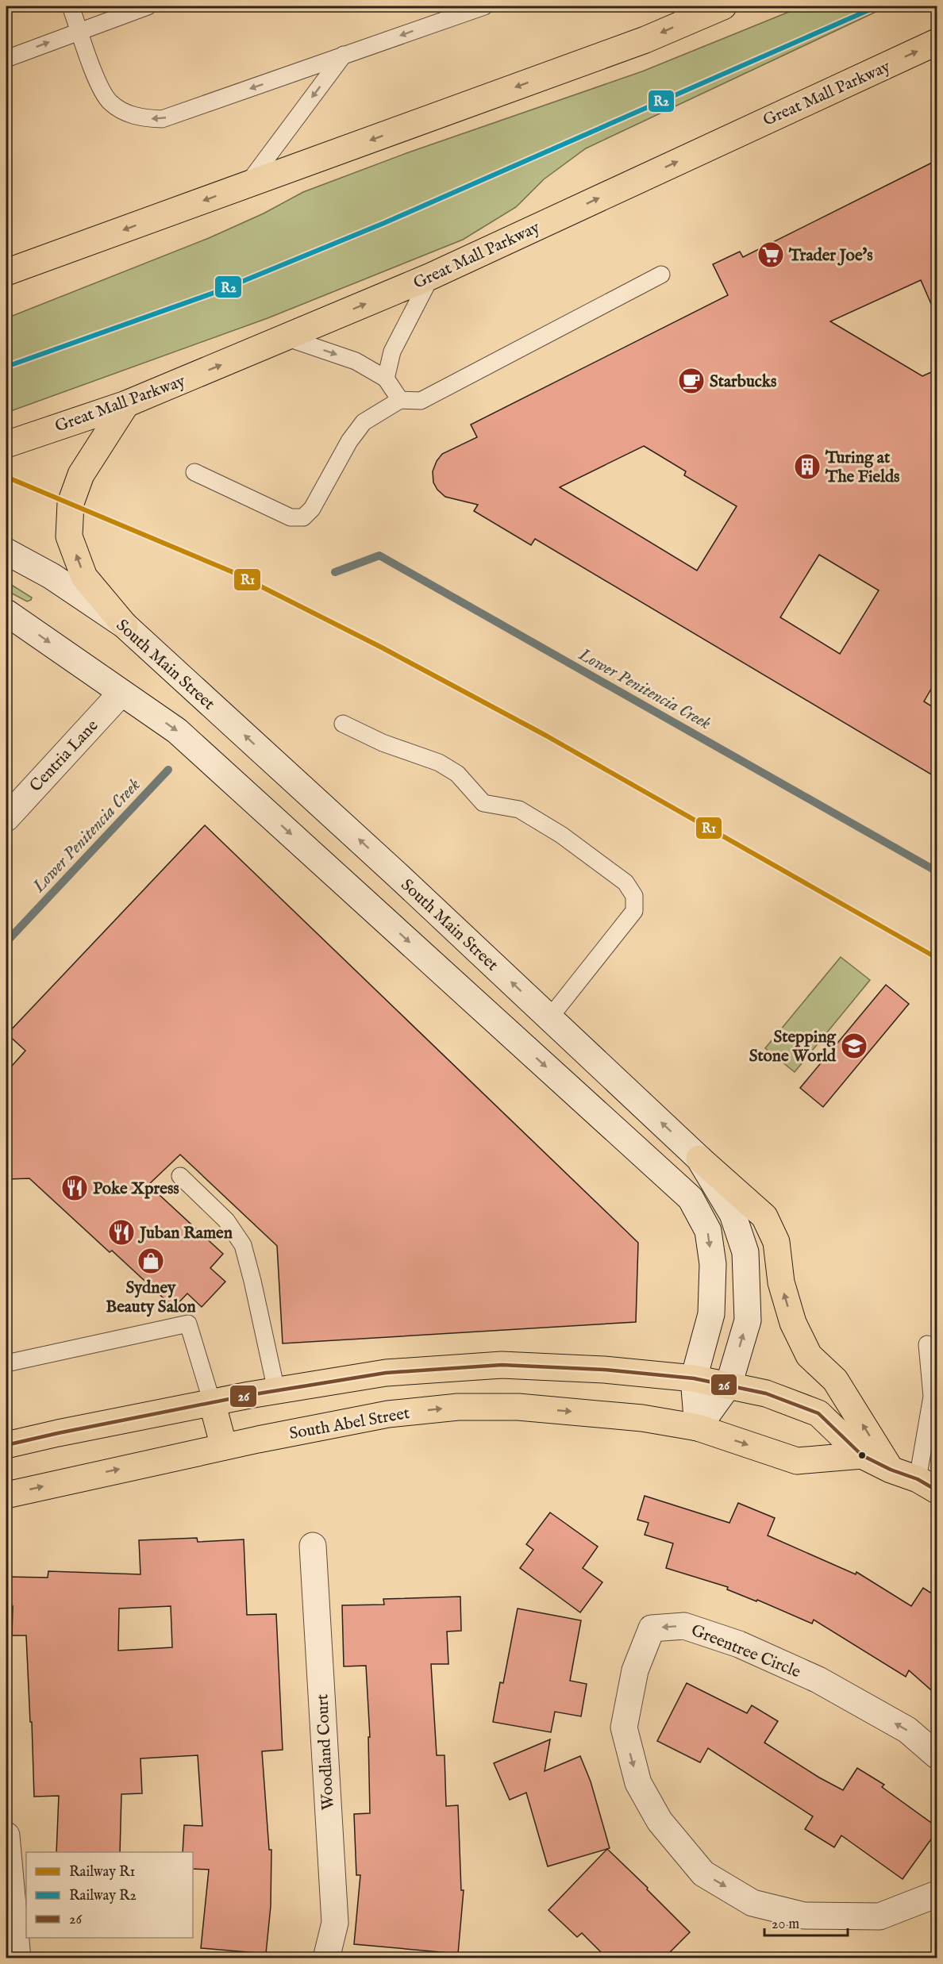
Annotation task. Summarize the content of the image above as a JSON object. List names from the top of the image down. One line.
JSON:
{"streets":{"main road":["Great Mall Parkway","South Main Street","Centria Lane","South Abel Street","Greentree Circle","Woodland Court"]},"crossings":[["South Main Street","South Abel Street"]],"water":["Lower Penitencia Creek"],"places":{"supermarket":["Trader Joe's"],"cafe":["Starbucks"],"building":["Turing at The Fields"],"school or university":["Stepping Stone World"],"restaurant":["Poke Xpress","Juban Ramen"],"shop":["Sydney Beauty Salon"]},"lines":["rail line R2","rail line R1","transit line 26"],"legend":["Railway R1","Railway R2","26"],"scale_bar":"20 m"}
